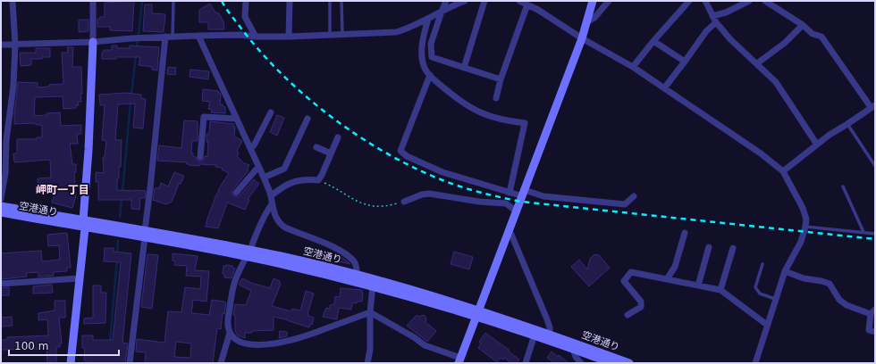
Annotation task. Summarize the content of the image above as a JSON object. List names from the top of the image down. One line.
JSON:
{"streets":{"street":["空港通り"]},"districts":["岬町一丁目"],"scale_bar":"100 m"}
